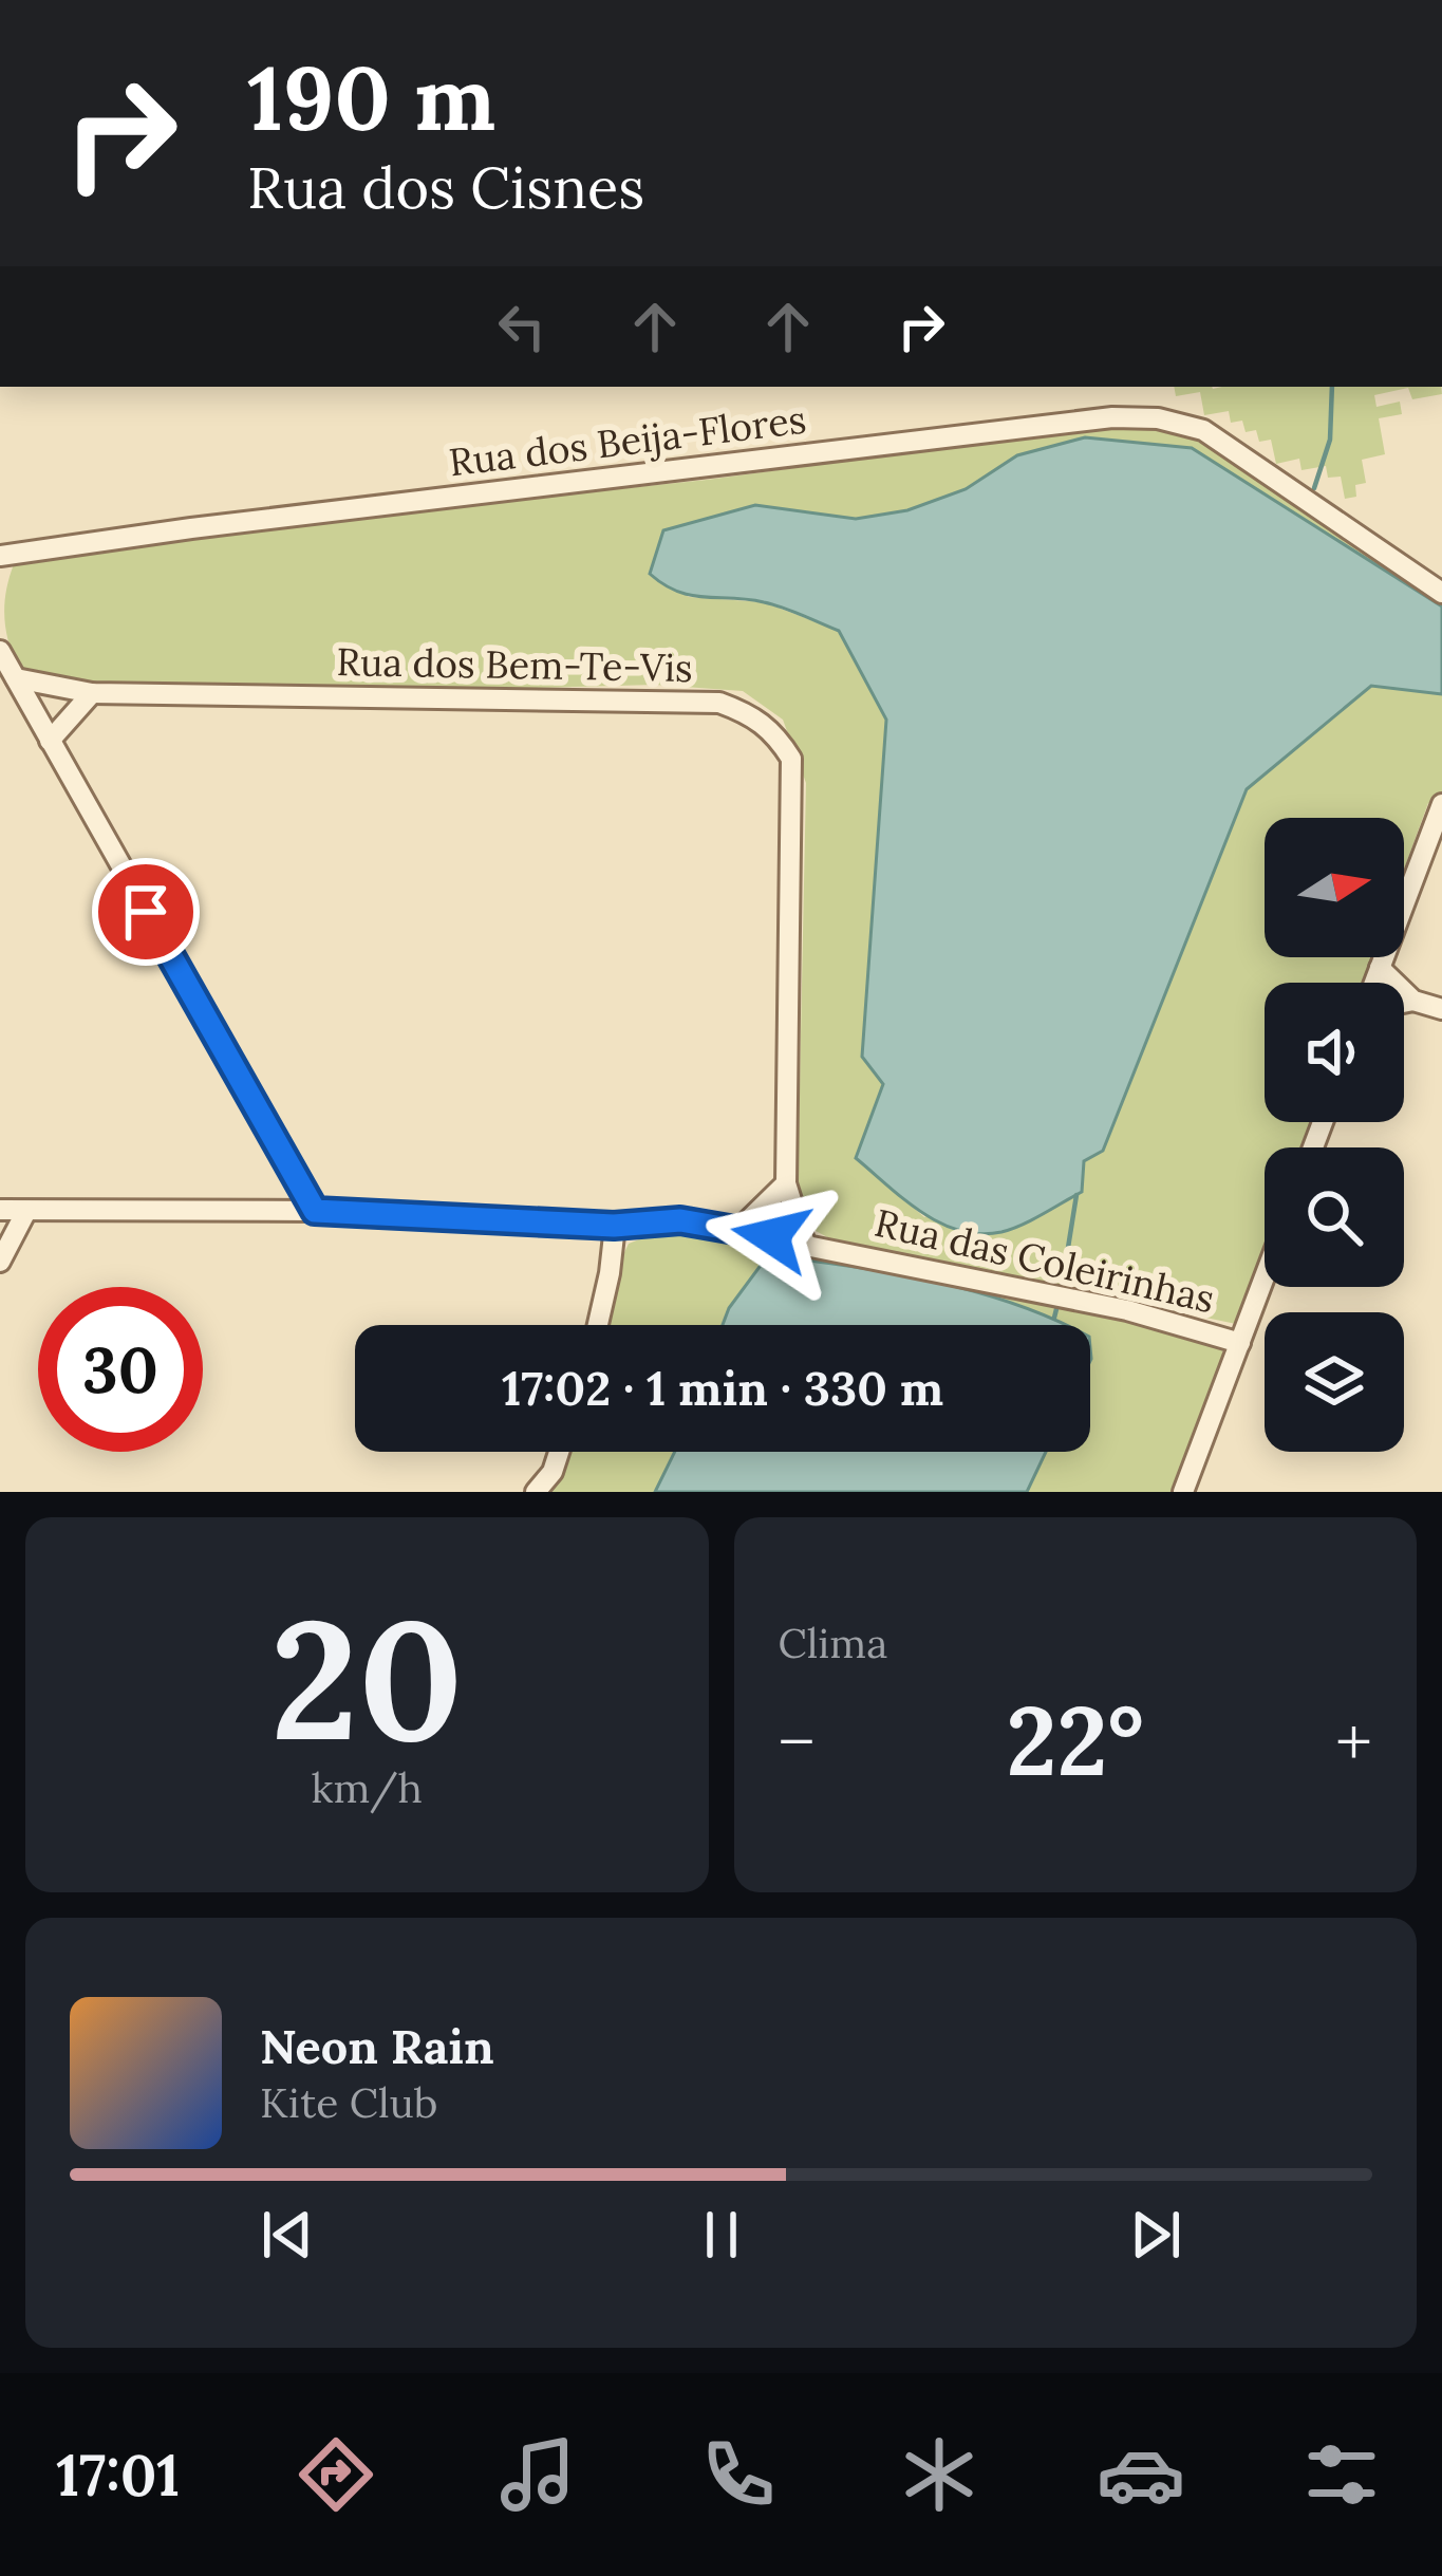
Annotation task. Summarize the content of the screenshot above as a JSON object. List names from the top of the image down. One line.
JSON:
{"streets":{"street":["Rua dos Beija-Flores","Rua dos Bem-Te-Vis","Rua das Coleirinhas"]},"crossings":[["Rua dos Bem-Te-Vis","Rua das Coleirinhas"]],"north":"right","page":{"turn":["190 m","Rua dos Cisnes"],"limit":"30","trip":"17:02 · 1 min · 330 m","tile":[["20","km/h"],"Clima"],"heat":["−","22°","+"],"song":["Neon Rain","Kite Club"],"tabs":"17:01"}}
